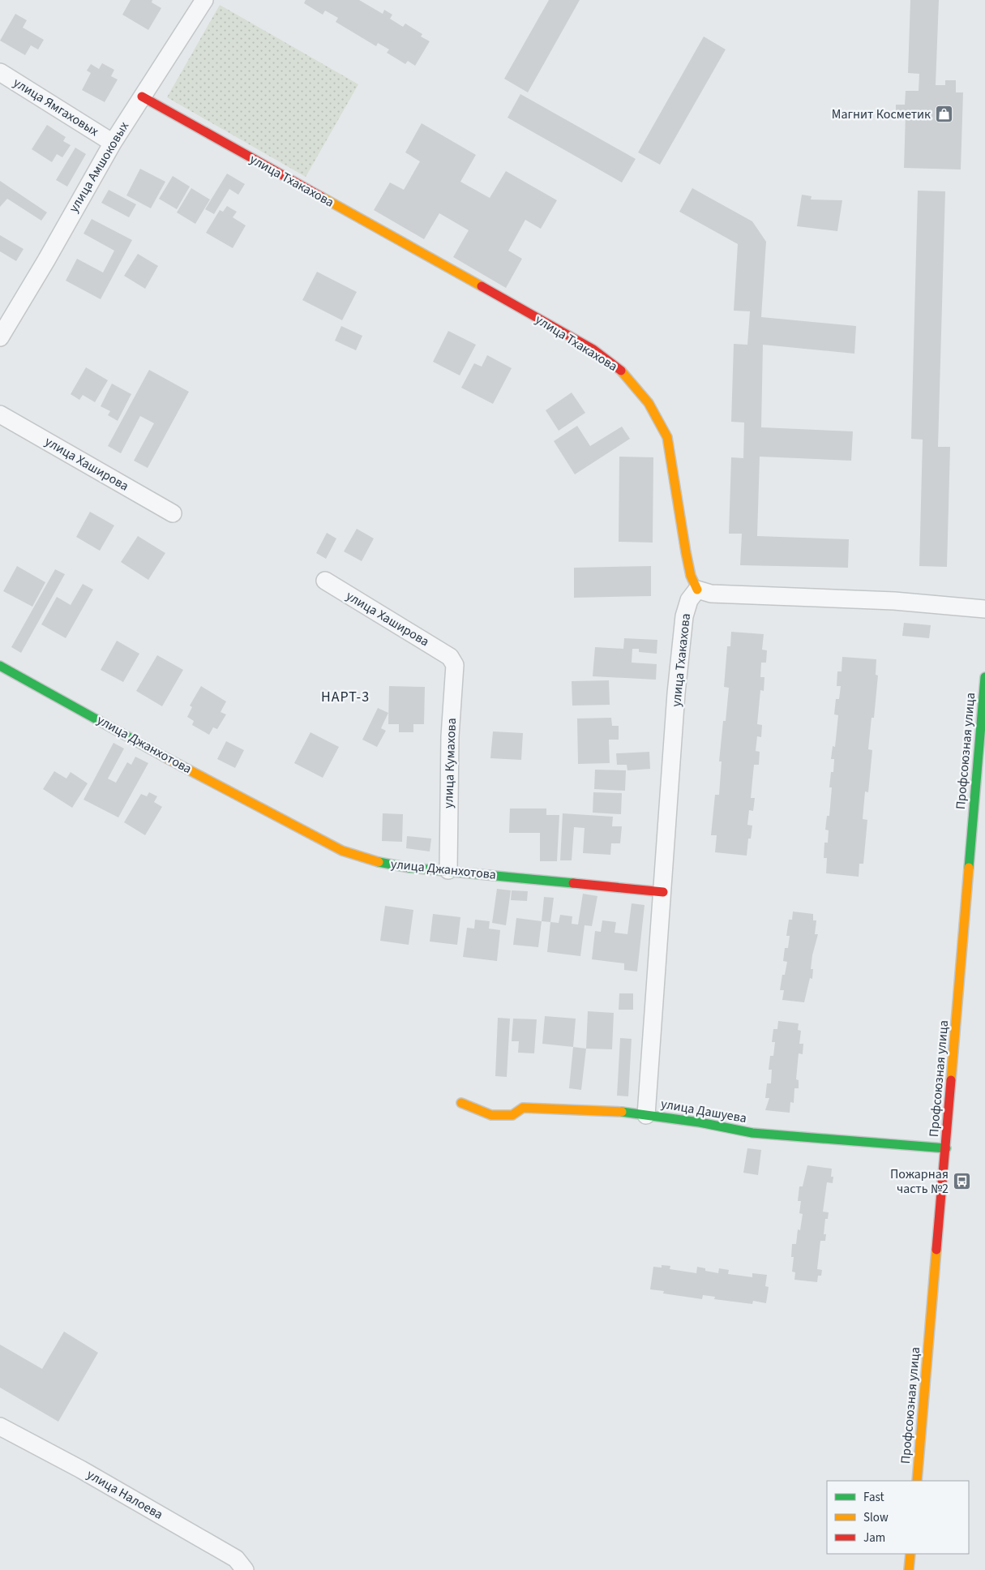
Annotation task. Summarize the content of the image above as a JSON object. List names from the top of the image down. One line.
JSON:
{"streets":{"street":["улица Ямгаховых","улица Амшоковых","улица Тхакахова","улица Хаширова","улица Джанхотова","Профсоюзная улица","улица Кумахова","улица Дашуева","улица Налоева"]},"crossings":[["улица Ямгаховых","улица Амшоковых"],["улица Амшоковых","улица Тхакахова"],["улица Тхакахова","улица Джанхотова"],["улица Хаширова","улица Кумахова"],["улица Джанхотова","улица Кумахова"],["Профсоюзная улица","улица Дашуева"]],"districts":["НАРТ-3"],"places":{"shop":["Магнит Косметик"],"bus stop":["Пожарная часть №2"]},"legend":["Fast","Slow","Jam"]}
